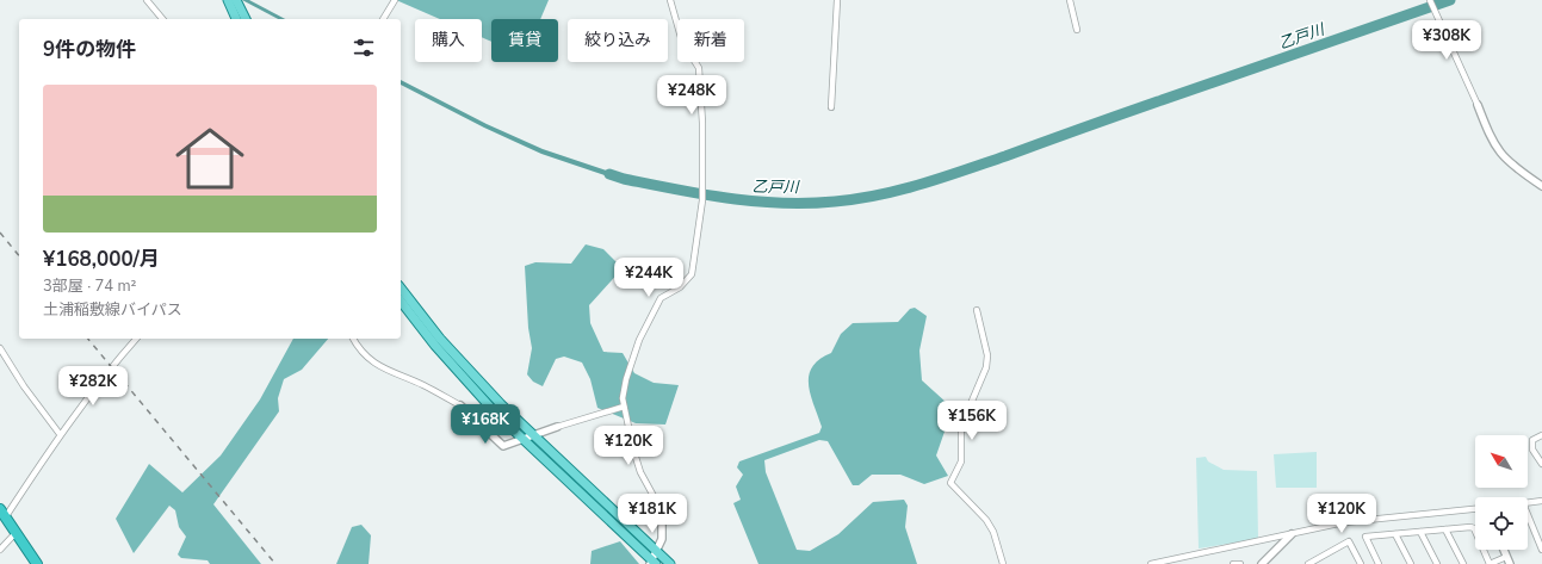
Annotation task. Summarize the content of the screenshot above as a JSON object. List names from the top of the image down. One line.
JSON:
{"water":["乙戸川"],"north":"top left","page":{"chip":["購入","賃貸","絞り込み","新着"],"heading":"9件の物件","price":["¥308K","¥248K","¥244K","¥282K","¥156K","¥168K","¥120K","¥181K","¥120K"],"list":[{"name":"¥168,000/月","note":"3部屋 · 74 m² · 土浦稲敷線バイパス"}]}}
